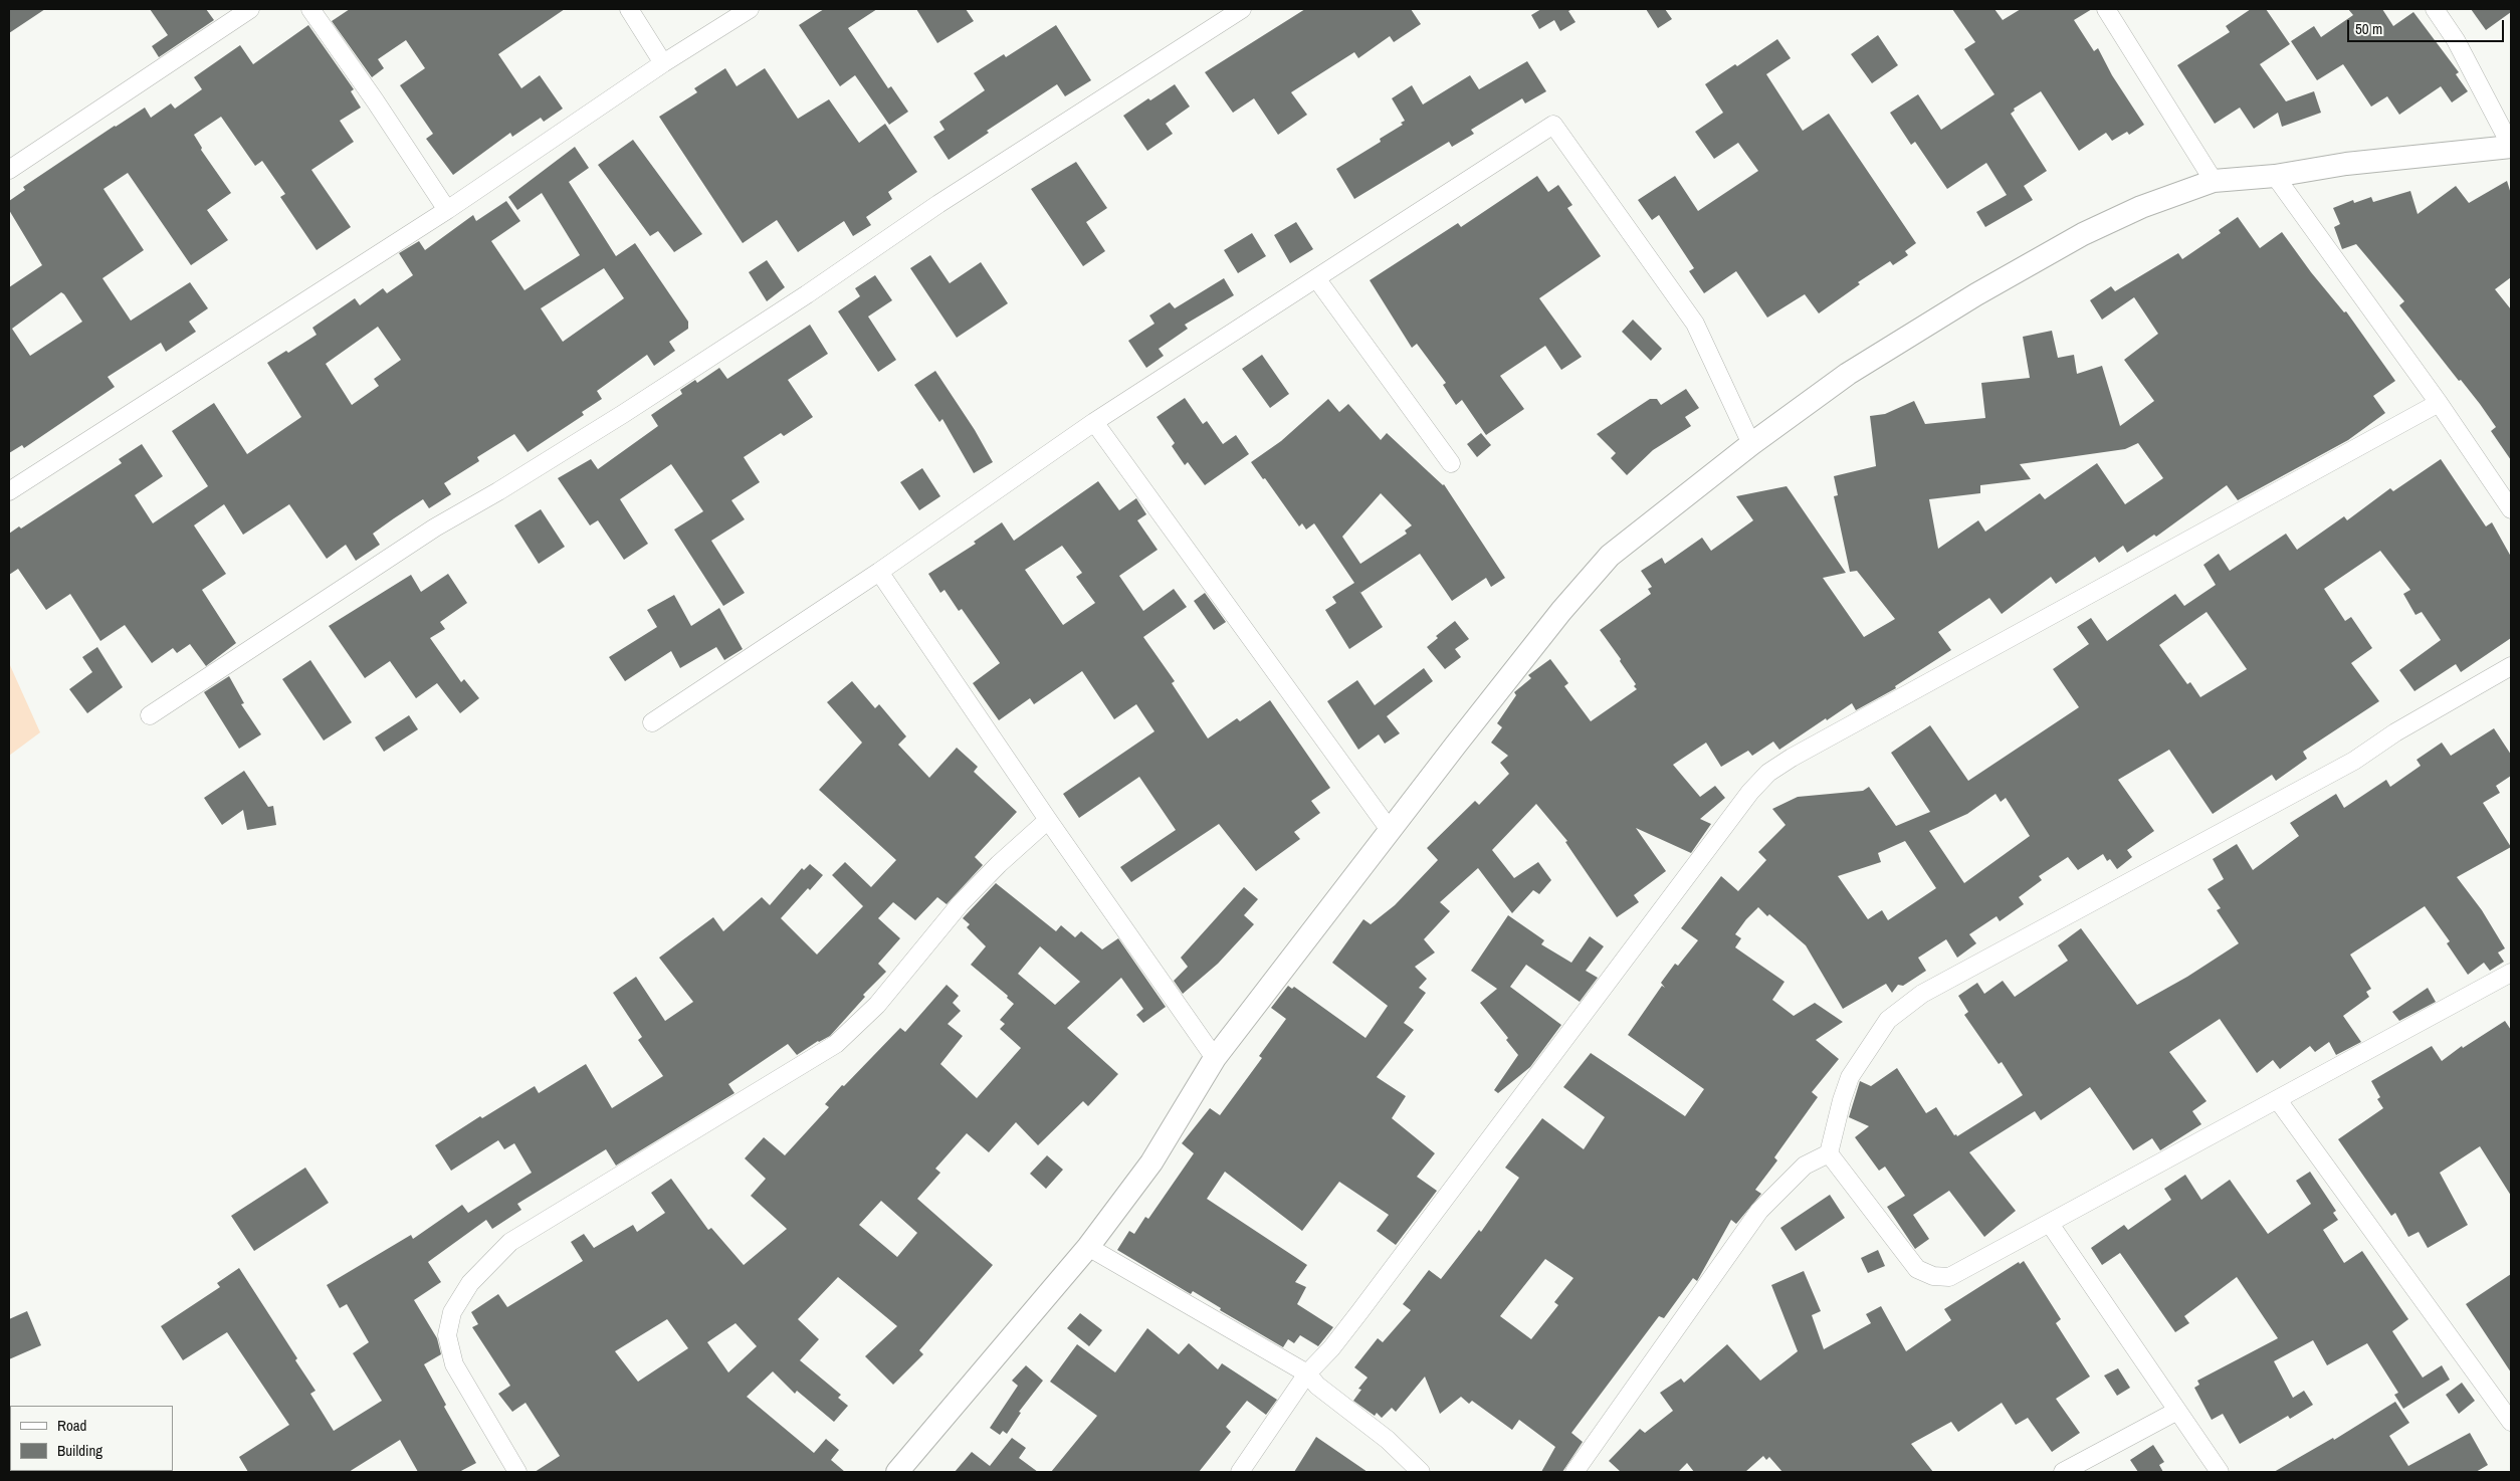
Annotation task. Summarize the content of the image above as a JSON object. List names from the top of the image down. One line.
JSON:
{"legend":["Road","Building"],"scale_bar":"50 m"}
